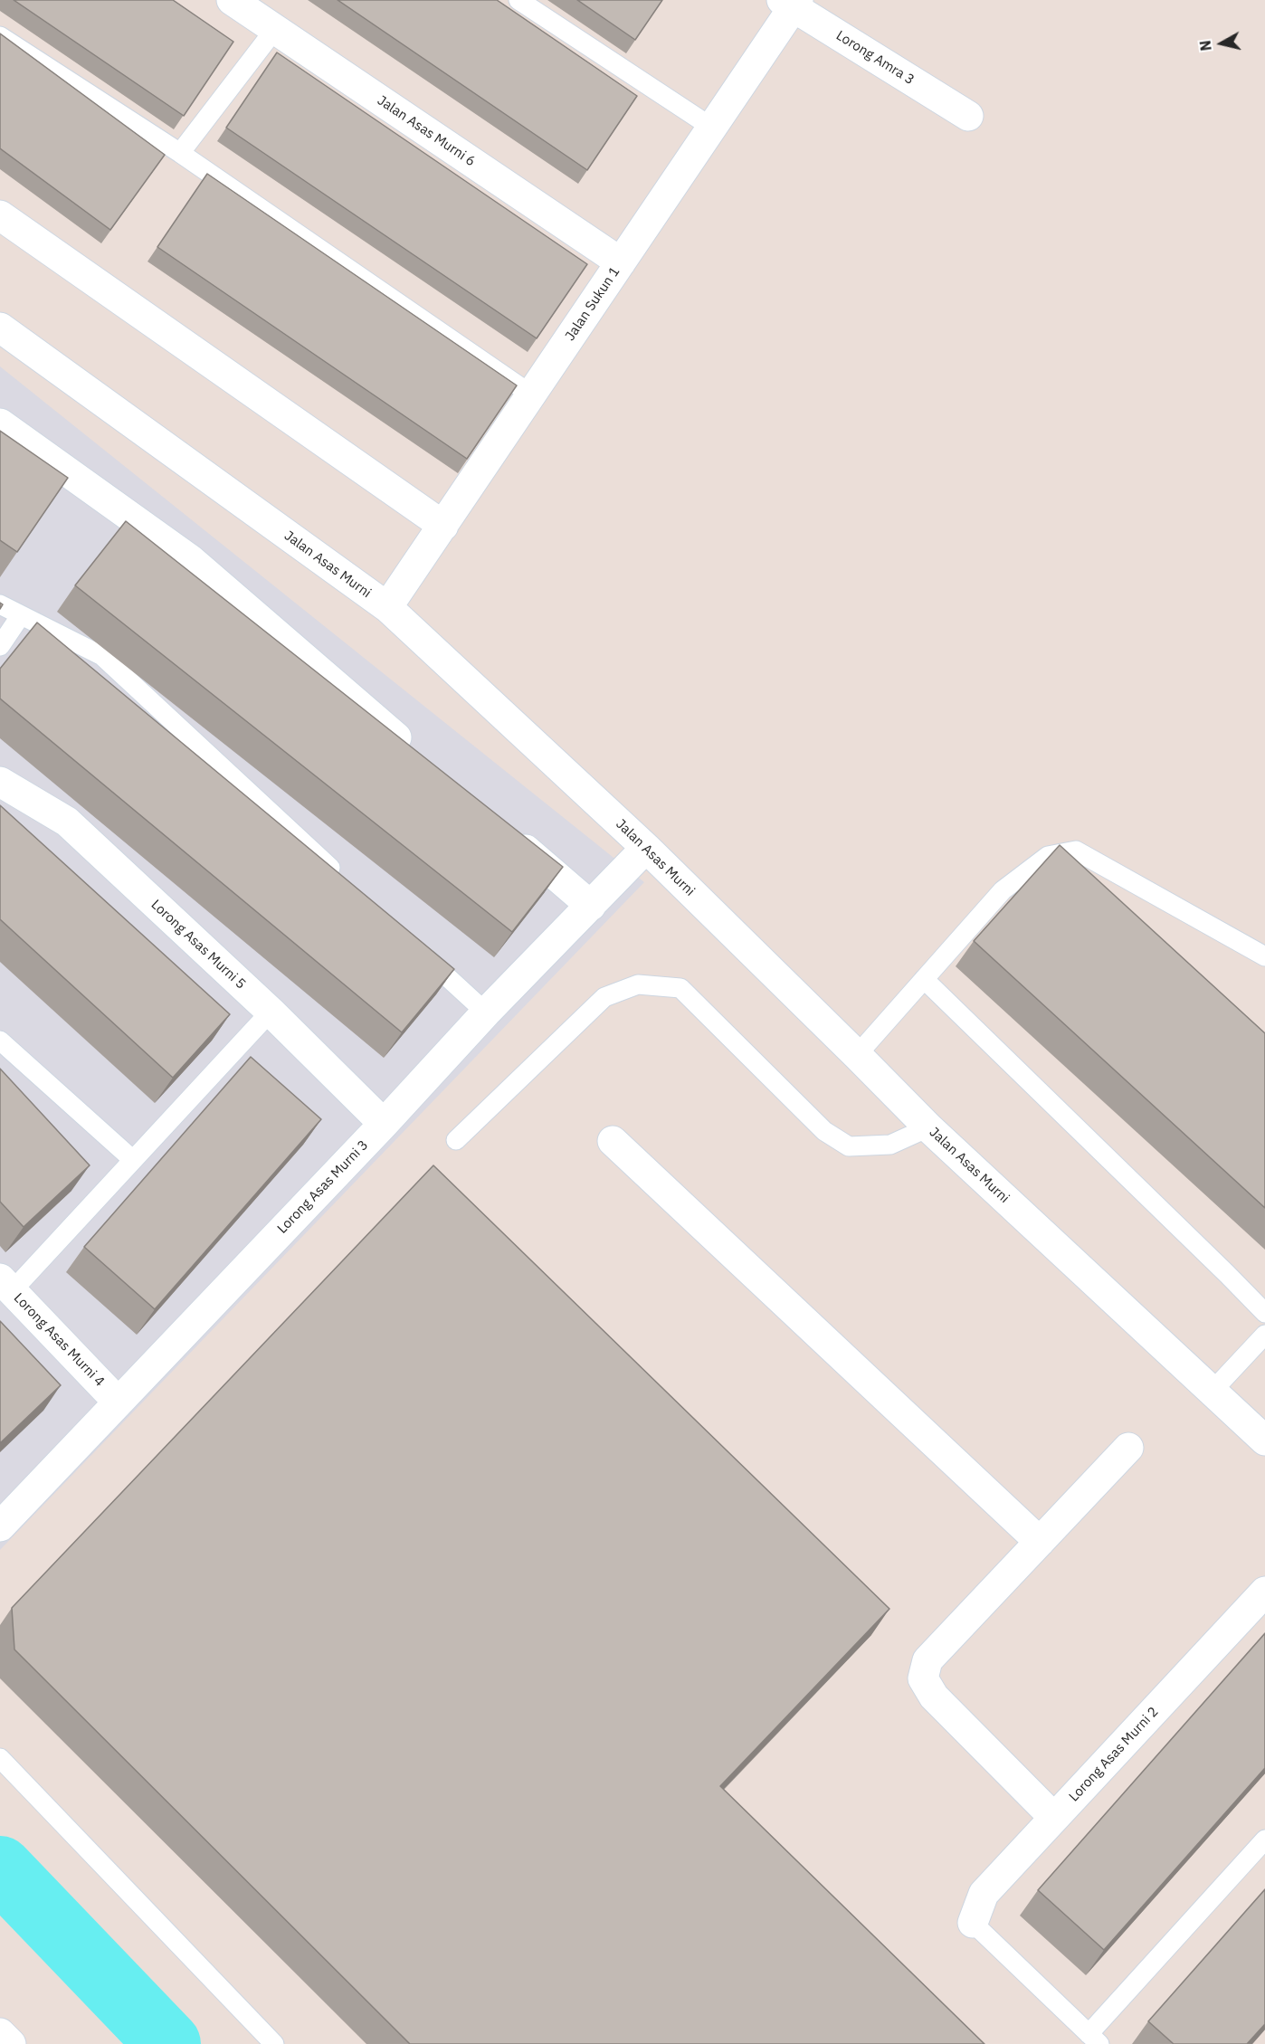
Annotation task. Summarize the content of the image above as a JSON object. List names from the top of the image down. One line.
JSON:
{"streets":{"street":["Lorong Amra 3","Jalan Asas Murni 6","Jalan Sukun 1","Jalan Asas Murni","Lorong Asas Murni 5","Lorong Asas Murni 3","Lorong Asas Murni 4","Lorong Asas Murni 2"]},"crossings":[["Lorong Amra 3","Jalan Sukun 1"],["Jalan Asas Murni 6","Jalan Sukun 1"],["Jalan Sukun 1","Jalan Asas Murni"],["Jalan Asas Murni","Lorong Asas Murni 3"],["Lorong Asas Murni 5","Lorong Asas Murni 3"],["Lorong Asas Murni 3","Lorong Asas Murni 4"]],"north":"left"}
